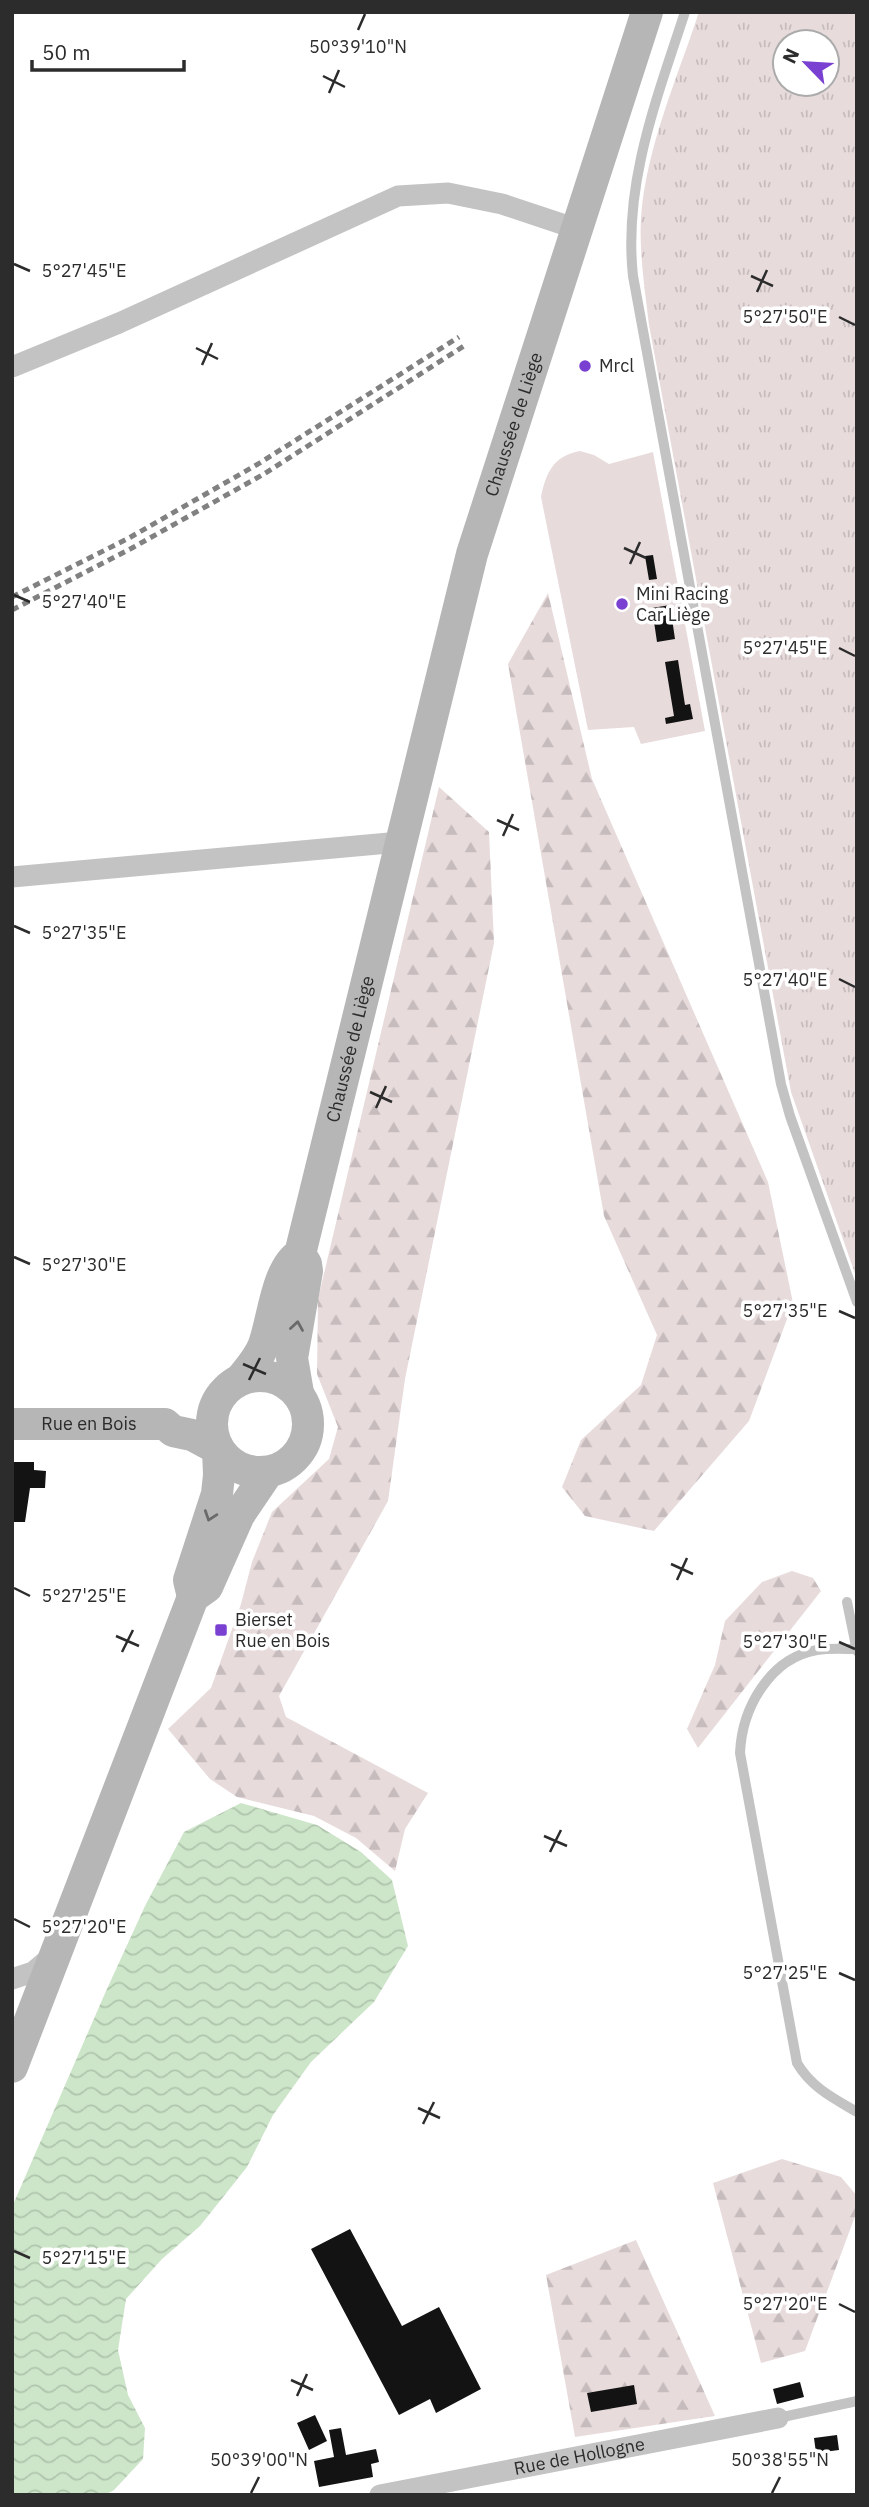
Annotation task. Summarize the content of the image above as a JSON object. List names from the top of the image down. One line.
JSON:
{"streets":{"main road":["Chaussée de Liège","Rue en Bois"],"street":["Rue de Hollogne"]},"crossings":[["Chaussée de Liège","Rue en Bois"]],"places":{"other":["Mrcl","Mini Racing Car Liège"],"transit":["Bierset Rue en Bois"]},"scale_bar":"50 m","north":"top left","coordinates":["50°39'10\"N","5°27'45\"E","5°27'50\"E","5°27'40\"E","5°27'35\"E","5°27'30\"E","5°27'25\"E","5°27'20\"E","5°27'15\"E","50°39'00\"N","50°38'55\"N"]}
